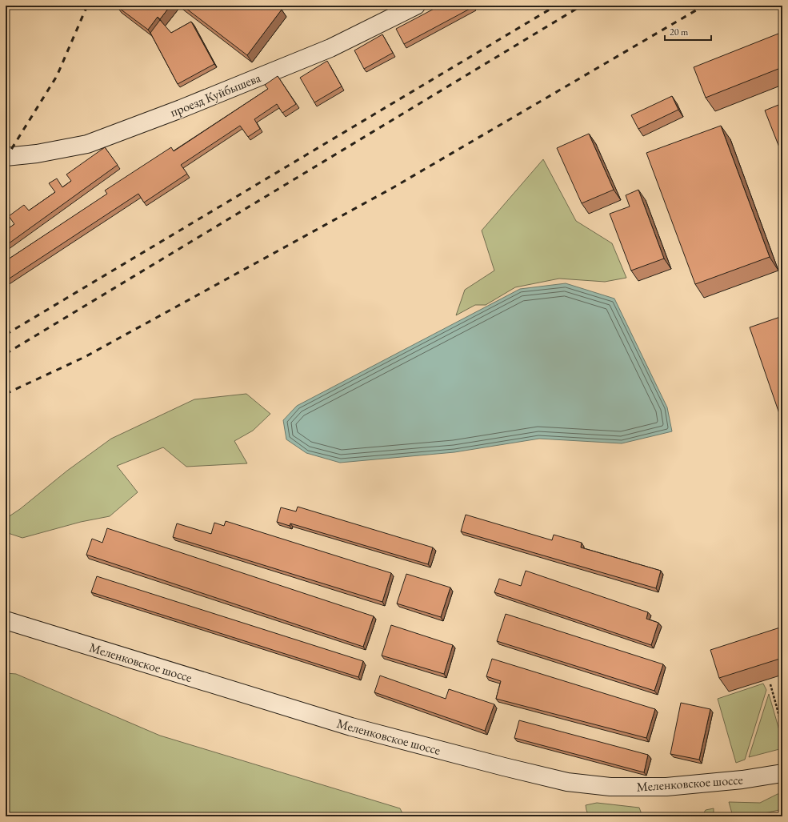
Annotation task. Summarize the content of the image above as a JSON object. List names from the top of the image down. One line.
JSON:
{"streets":{"main road":["проезд Куйбышева","Меленковское шоссе"]},"scale_bar":"20 m"}
